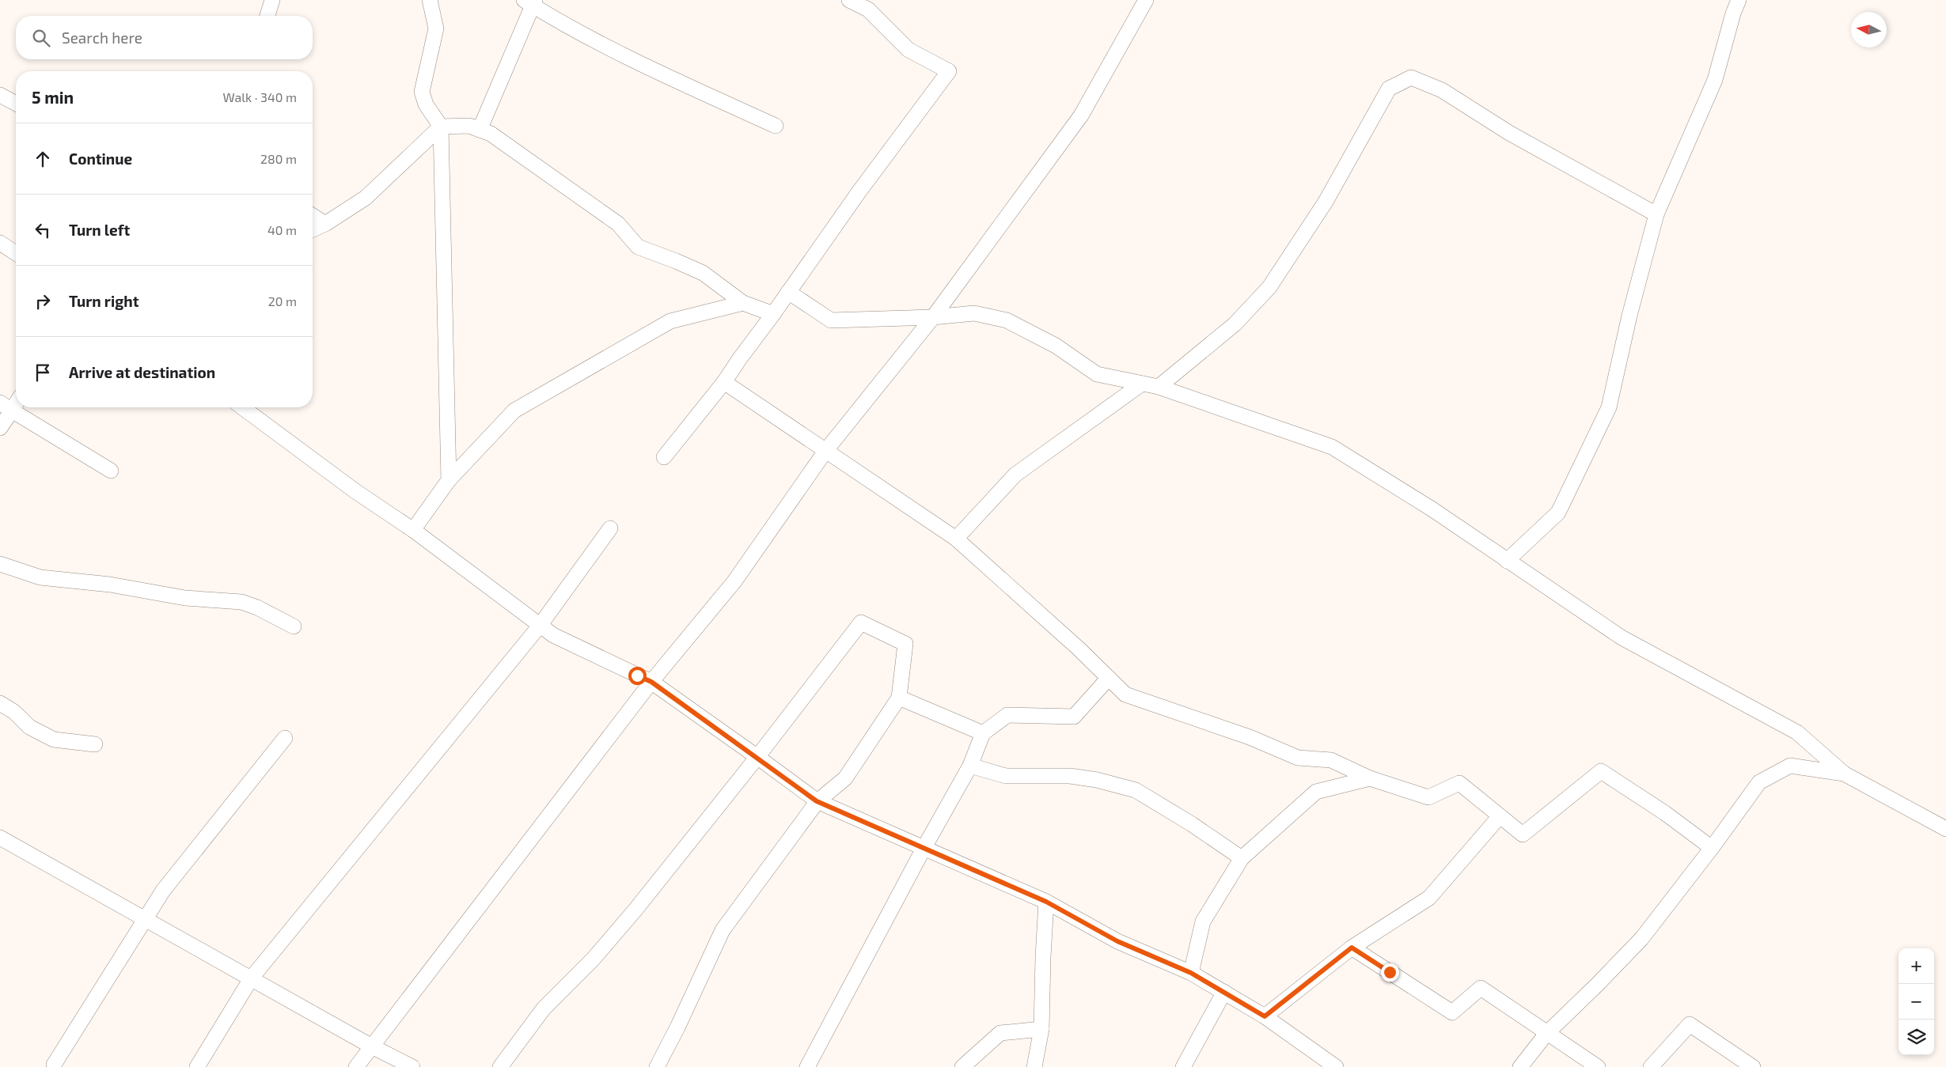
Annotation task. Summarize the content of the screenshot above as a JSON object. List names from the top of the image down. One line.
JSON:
{"north":"left","page":{"search":"Search here","heading":["5 min","Walk · 340 m"],"list":[["Continue","280 m"],["Turn left","40 m"],["Turn right","20 m"],"Arrive at destination"],"map_buttons":["+","−"]}}
